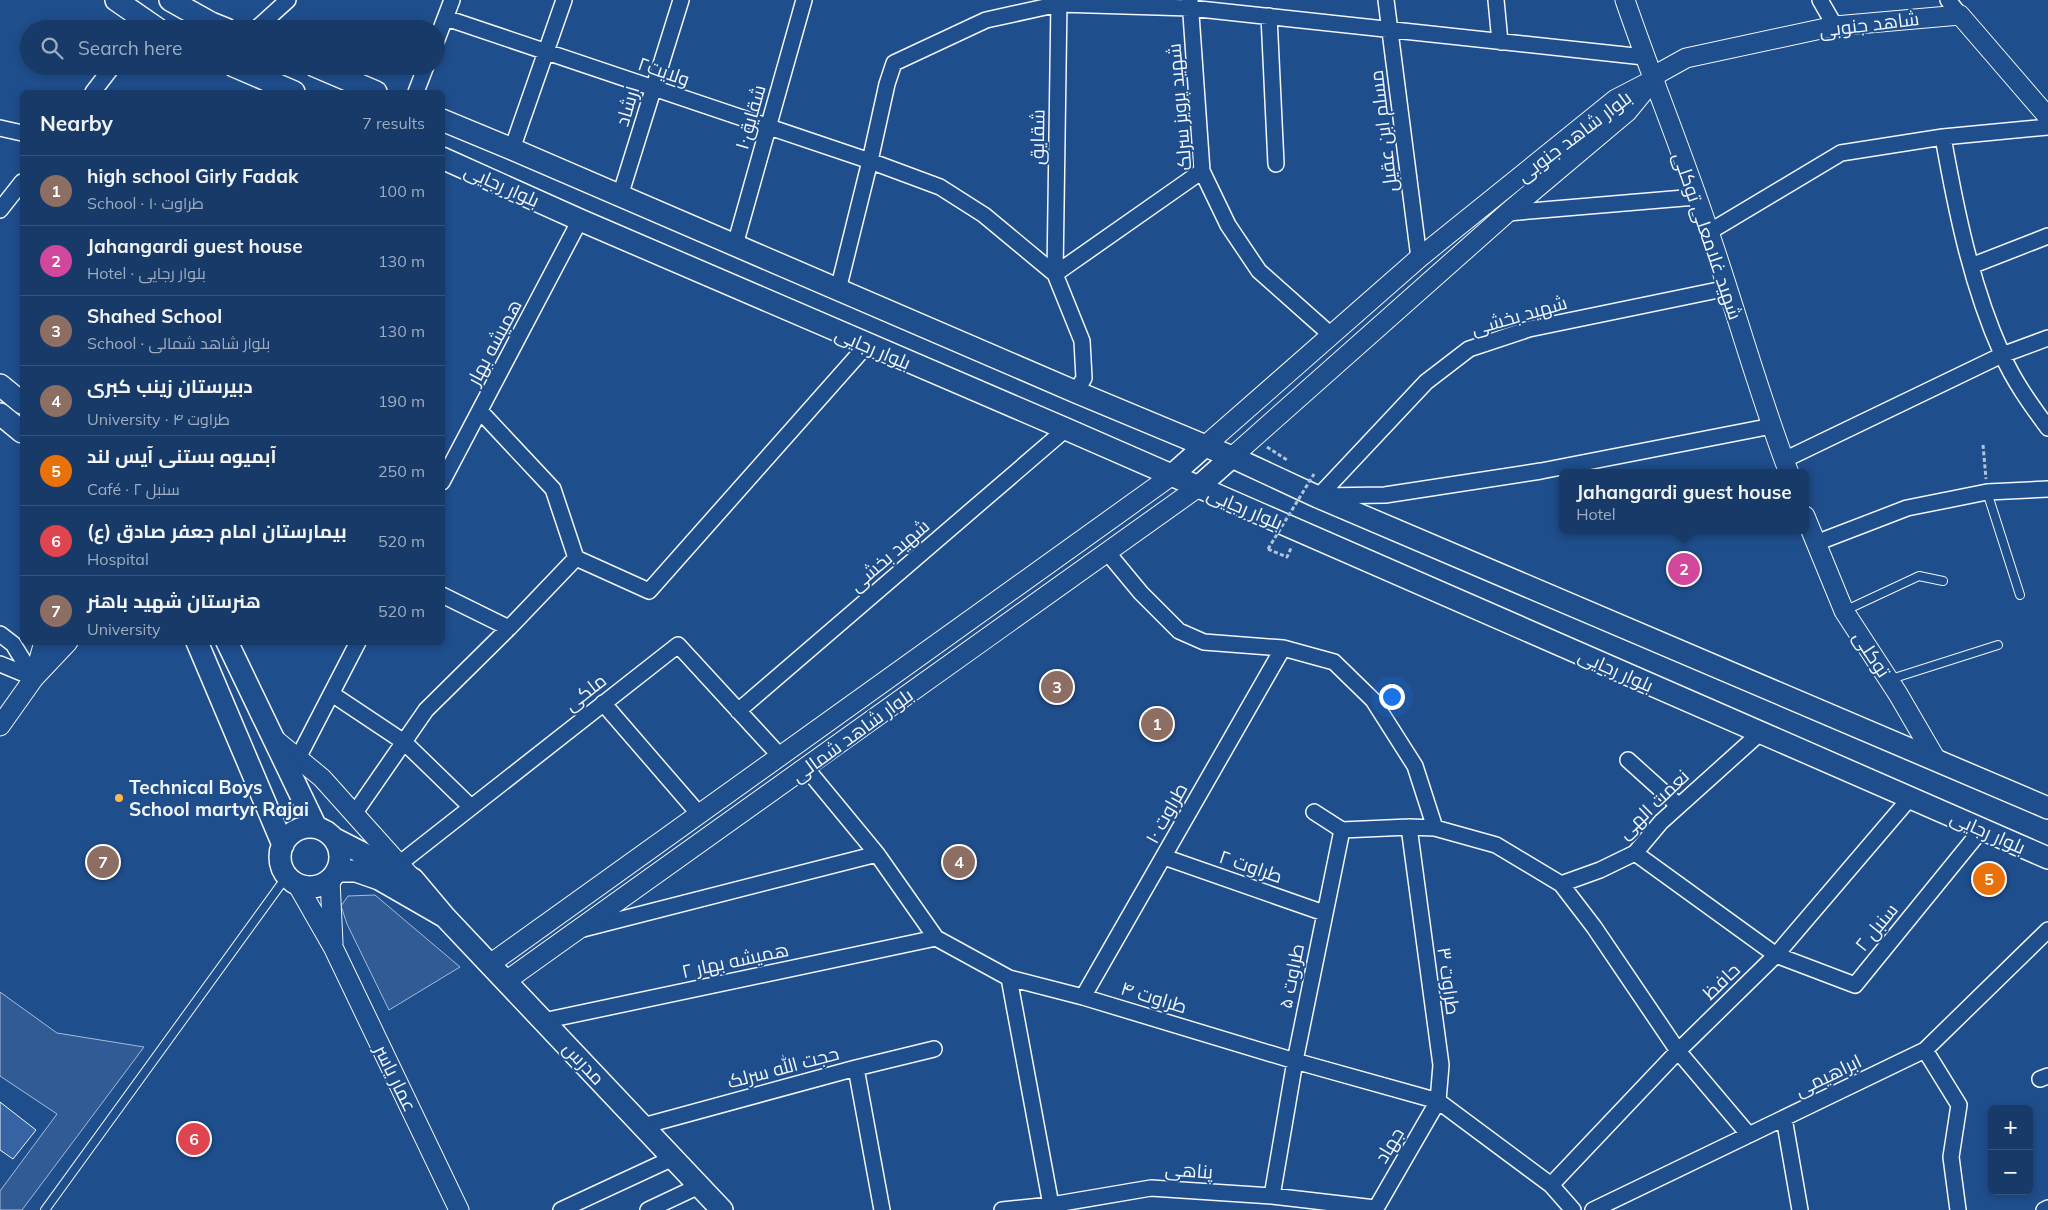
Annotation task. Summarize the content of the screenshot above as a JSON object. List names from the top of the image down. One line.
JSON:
{"streets":{"main road":["بلوار رجایی","مدرس"],"street":["شاهد جنوبی","ولایت۲","ارشاد","شهید پرویز سرلک","شقایق۱۰","مسلم ابن عقیل","بلوار شاهد جنوبی","شقایق","شهید غلامعلی توکلی","شهید بخشی","همیشه بهار","توکلی","ملکی","بلوار شاهد شمالی","نعمت الهی","طراوت ۱۰","طراوت ۲","سنبل ۲","همیشه بهار ۲","طراوت ۵","طراوت ۳","حافظ","طراوت ۴","حجت الله سرلک","ابراهیمی","عمار یاسر","جهاد","پناهی"]},"crossings":[["شاهد جنوبی","بلوار شاهد جنوبی"],["شاهد جنوبی","شهید غلامعلی توکلی"],["ولایت۲","ارشاد"],["ولایت۲","شقایق۱۰"],["ولایت۲","شقایق"],["ارشاد","بلوار رجایی"],["شهید پرویز سرلک","بلوار شاهد جنوبی"],["شقایق۱۰","بلوار رجایی"],["مسلم ابن عقیل","بلوار شاهد جنوبی"],["بلوار شاهد جنوبی","بلوار رجایی"],["بلوار شاهد جنوبی","شهید غلامعلی توکلی"],["بلوار رجایی","شهید بخشی"],["بلوار رجایی","همیشه بهار"],["بلوار رجایی","توکلی"],["بلوار رجایی","بلوار شاهد شمالی"],["بلوار رجایی","نعمت الهی"],["بلوار رجایی","سنبل ۲"],["بلوار رجایی","حافظ"],["شهید غلامعلی توکلی","شهید بخشی"],["شهید بخشی","ملکی"],["ملکی","بلوار شاهد شمالی"],["بلوار شاهد شمالی","طراوت ۴"],["بلوار شاهد شمالی","مدرس"],["طراوت ۱۰","طراوت ۲"],["طراوت ۱۰","طراوت ۴"],["طراوت ۲","طراوت ۵"],["سنبل ۲","حافظ"],["همیشه بهار ۲","طراوت ۴"],["همیشه بهار ۲","مدرس"],["طراوت ۵","طراوت ۴"],["طراوت ۵","پناهی"],["طراوت ۳","طراوت ۴"],["طراوت ۳","جهاد"],["حافظ","طراوت ۴"],["طراوت ۴","جهاد"],["مدرس","حجت الله سرلک"],["مدرس","عمار یاسر"],["جهاد","پناهی"]],"places":["Technical Boys School martyr Rajai"],"page":{"search":"Search here","heading":["Nearby","7 results"],"list":[{"mark":"1","name":"high school Girly Fadak","note":"School · طراوت ۱۰","value":"100 m"},{"mark":"2","name":"Jahangardi guest house","note":"Hotel · بلوار رجایی","value":"130 m"},{"mark":"3","name":"Shahed School","note":"School · بلوار شاهد شمالی","value":"130 m"},{"mark":"4","name":"دبیرستان زینب کبری","note":"University · طراوت ۴","value":"190 m"},{"mark":"5","name":"آبمیوه بستنی آیس لند","note":"Café · سنبل ۲","value":"250 m"},{"mark":"6","name":"بیمارستان امام جعفر صادق (ع)","note":"Hospital","value":"520 m"},{"mark":"7","name":"هنرستان شهید باهنر","note":"University","value":"520 m"}],"popup":["Jahangardi guest house","Hotel"],"pins":["2","3","1","4","7","5","6"],"map_buttons":["+","−"]}}
